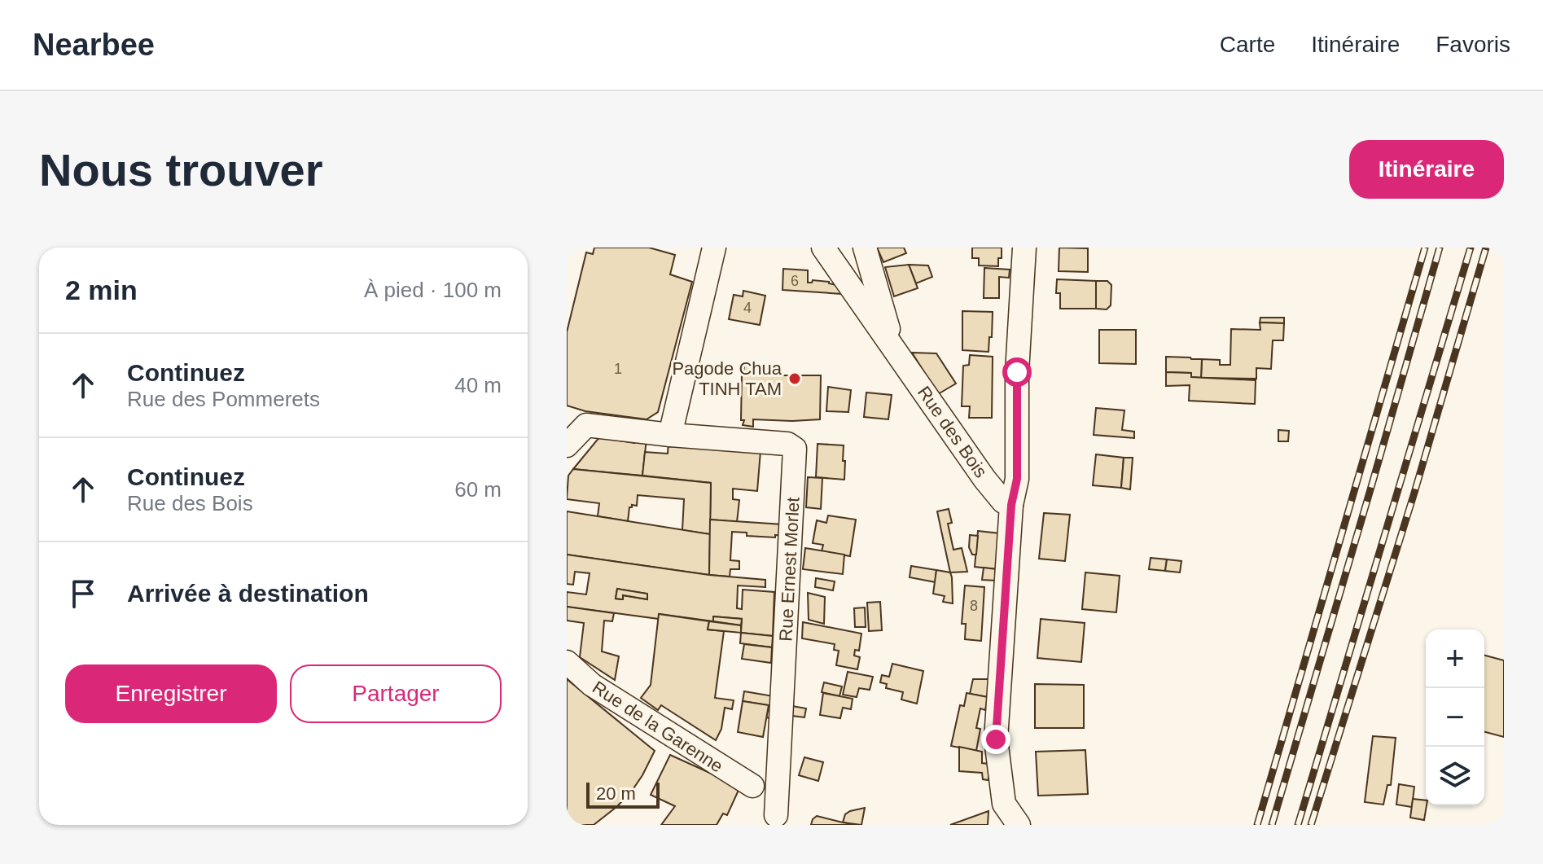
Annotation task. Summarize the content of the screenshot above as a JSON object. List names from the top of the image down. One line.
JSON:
{"streets":{"street":["Rue des Bois","Rue Ernest Morlet","Rue de la Garenne"]},"places":["Pagode Chua TINH TAM"],"house_numbers":["6","4","1","8"],"scale_bar":"20 m","page":{"header":"Nearbee","nav":["Carte","Itinéraire","Favoris"],"buttons":["Itinéraire",["Enregistrer","Partager"]],"title":"Nous trouver","heading":["2 min","À pied · 100 m"],"list":[["Continuez","Rue des Pommerets","40 m"],["Continuez","Rue des Bois","60 m"],"Arrivée à destination"],"map_buttons":["+","−"],"scale":"20 m"}}
